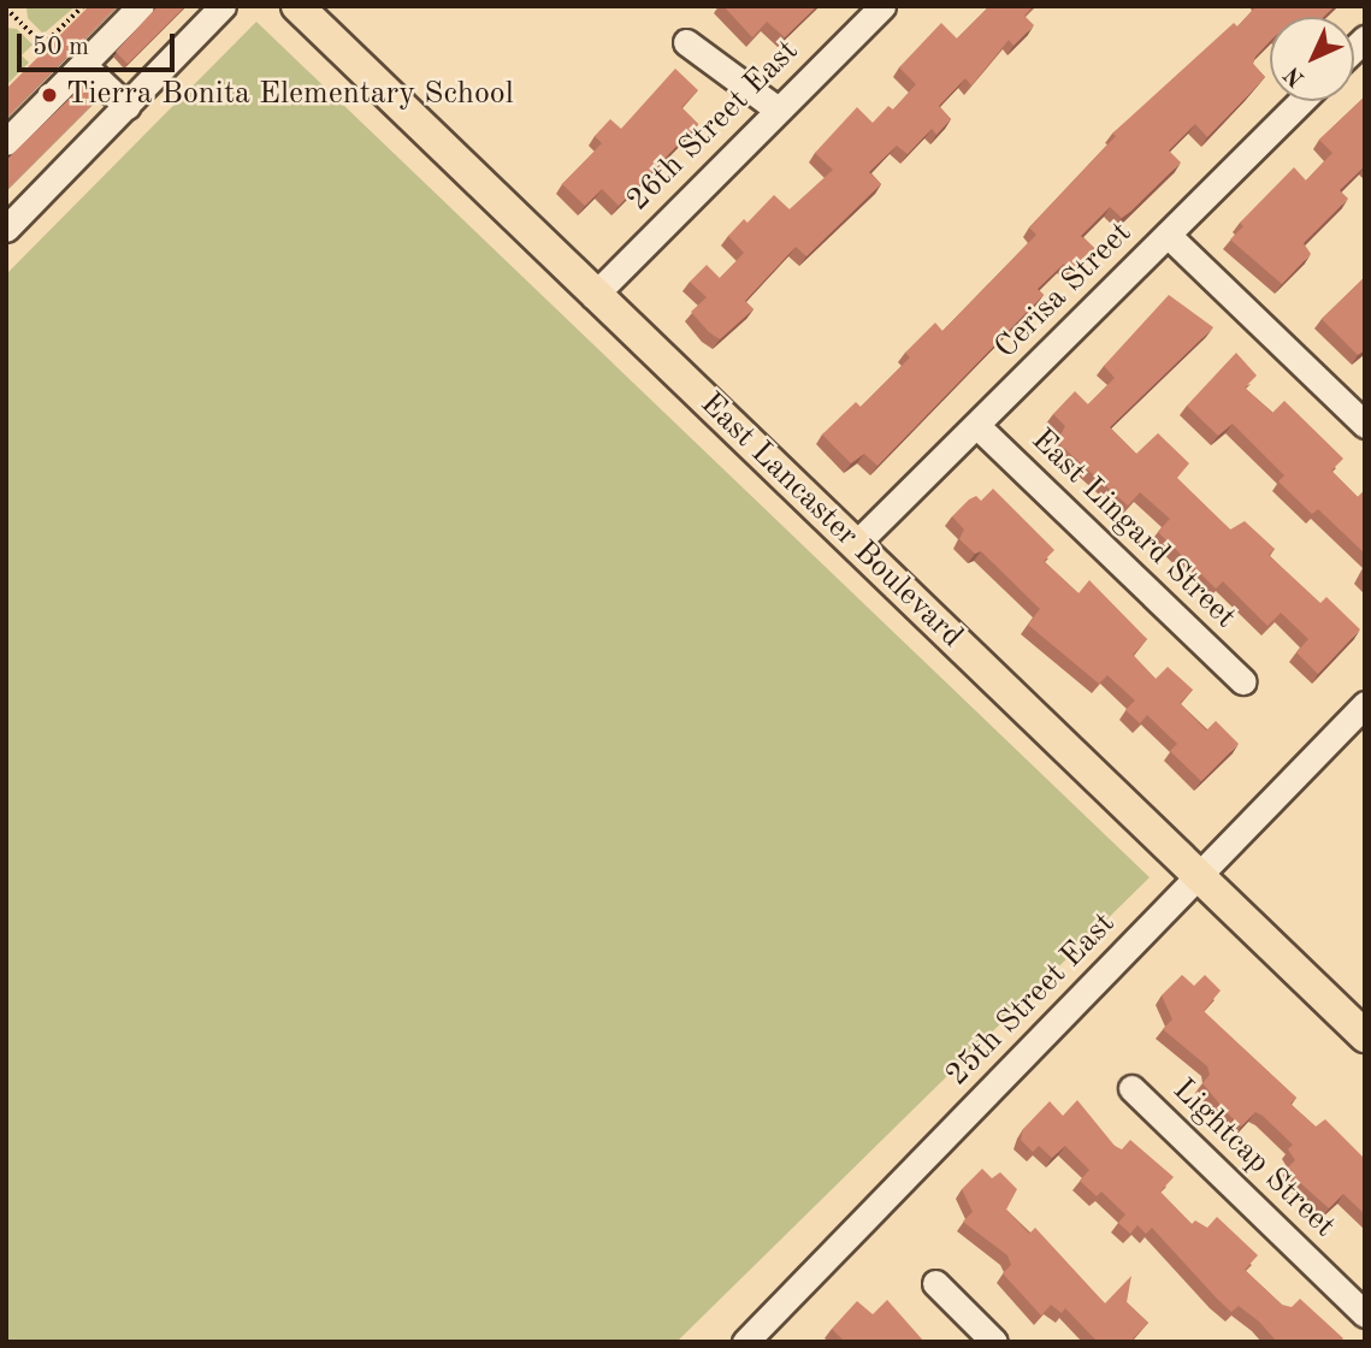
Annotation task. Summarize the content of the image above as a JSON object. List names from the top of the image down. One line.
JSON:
{"streets":{"main road":["East Lancaster Boulevard"],"street":["26th Street East","Cerisa Street","East Lingard Street","25th Street East","Lightcap Street"]},"crossings":[["26th Street East","East Lancaster Boulevard"],["Cerisa Street","East Lancaster Boulevard"],["Cerisa Street","East Lingard Street"],["East Lancaster Boulevard","25th Street East"]],"places":["Tierra Bonita Elementary School"],"scale_bar":"50 m","north":"bottom left"}
